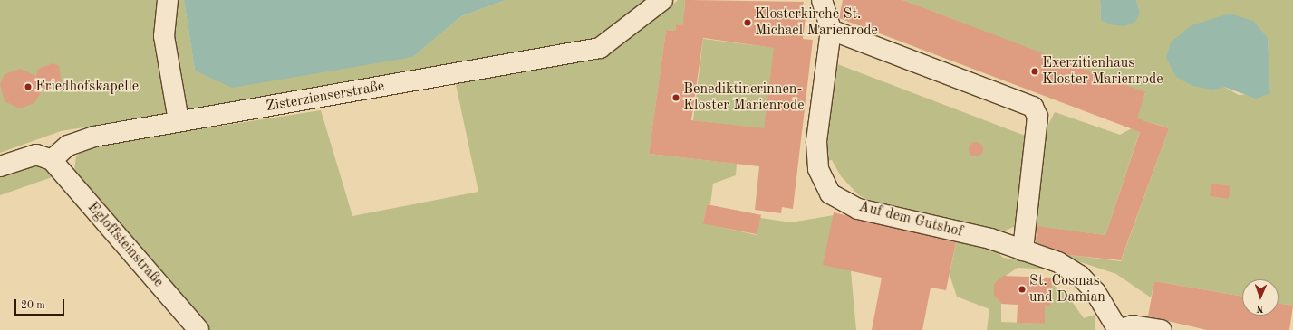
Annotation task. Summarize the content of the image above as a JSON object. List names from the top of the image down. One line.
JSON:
{"streets":{"street":["Zisterzienserstraße","Auf dem Gutshof","Egloffsteinstraße"]},"crossings":[["Zisterzienserstraße","Egloffsteinstraße"]],"places":["Klosterkirche St. Michael Marienrode","Exerzitienhaus Kloster Marienrode","Friedhofskapelle","Benediktinerinnen- Kloster Marienrode","St. Cosmas und Damian"],"scale_bar":"20 m","north":"bottom"}
